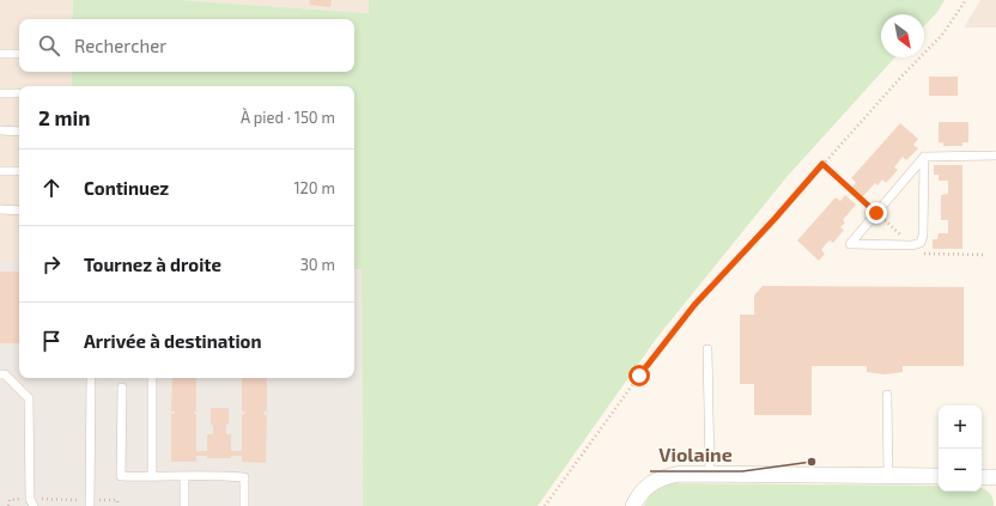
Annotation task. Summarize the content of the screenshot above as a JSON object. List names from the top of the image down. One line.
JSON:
{"places":["Violaine"],"north":"bottom right","page":{"search":"Rechercher","heading":["2 min","À pied · 150 m"],"list":[["Continuez","120 m"],["Tournez à droite","30 m"],"Arrivée à destination"],"map_buttons":["+","−"]}}
